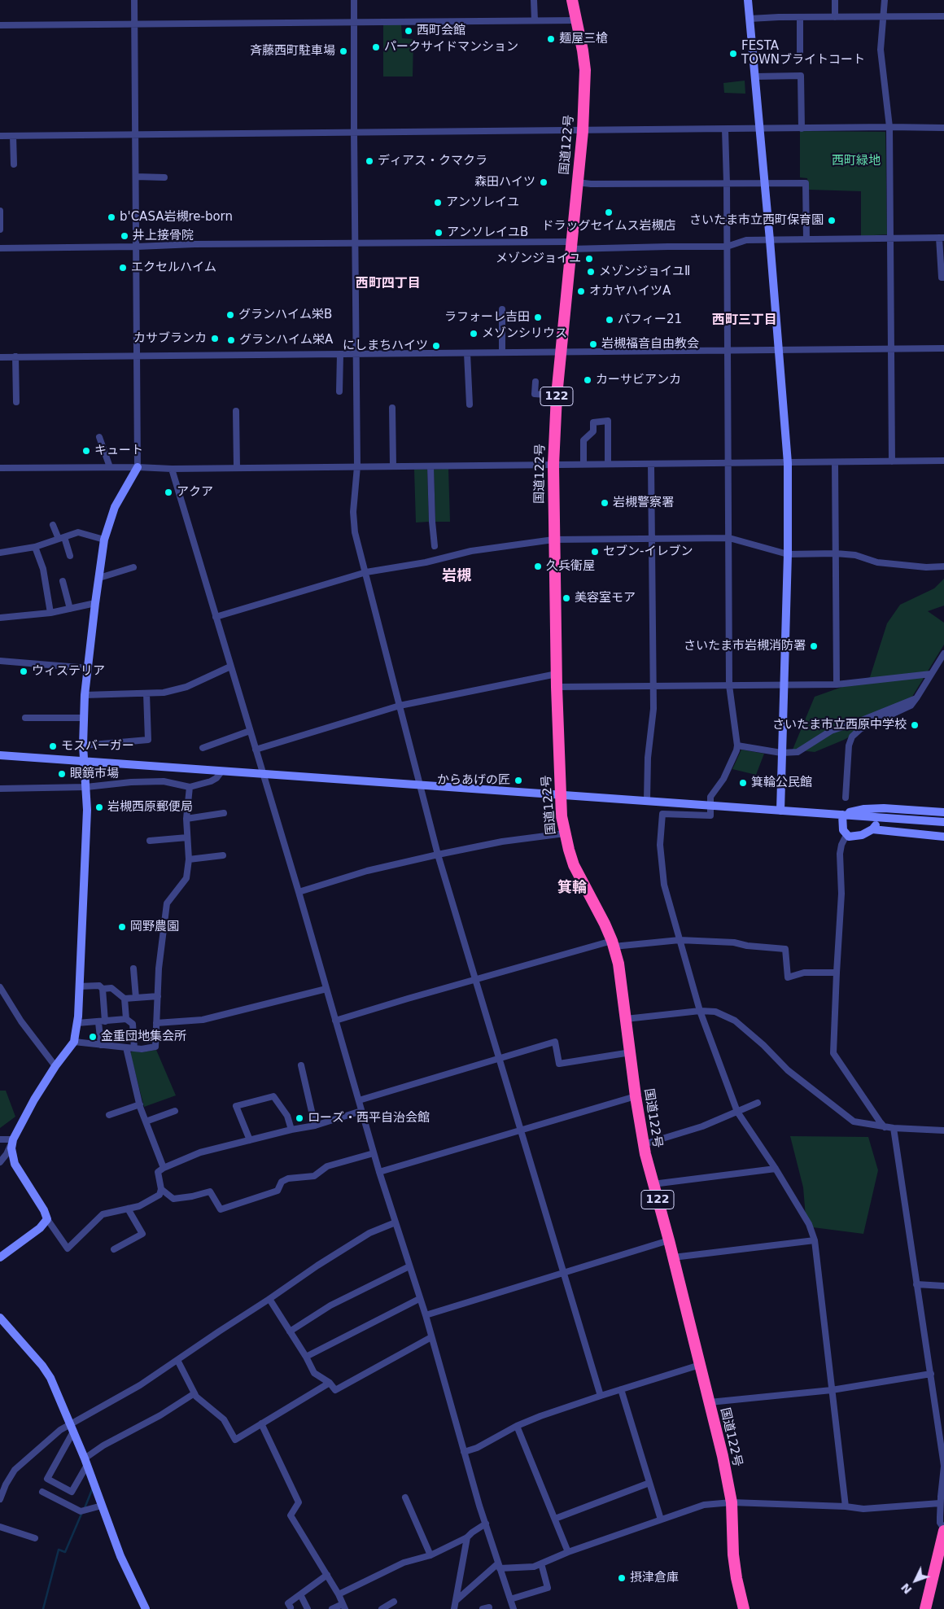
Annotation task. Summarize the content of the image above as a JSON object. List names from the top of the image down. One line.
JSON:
{"streets":{"highway":["国道122号","122"]},"districts":["西町四丁目","西町三丁目","岩槻","箕輪"],"parks":["西町緑地"],"places":["西町会館","麺屋三槍","パークサイドマンション","斉藤西町駐車場","FESTA TOWNブライトコート","ディアス・クマクラ","森田ハイツ","アンソレイユ","ドラッグセイムス岩槻店","b'CASA岩槻re-born","さいたま市立西町保育園","アンソレイユB","井上接骨院","メゾンジョイユ","エクセルハイム","メゾンジョイユⅡ","オカヤハイツA","グランハイム栄B","ラフォーレ吉田","パフィー21","メゾンシリウス","カサブランカ","グランハイム栄A","岩槻福音自由教会","にしまちハイツ","カーサビアンカ","キュート","アクア","岩槻警察署","セブン-イレブン","久兵衛屋","美容室モア","さいたま市岩槻消防署","ウィステリア","さいたま市立西原中学校","モスバーガー","眼鏡市場","からあげの匠","箕輪公民館","岩槻西原郵便局","岡野農園","金重団地集会所","ローズ・西平自治会館","摂津倉庫"],"north":"bottom left"}
